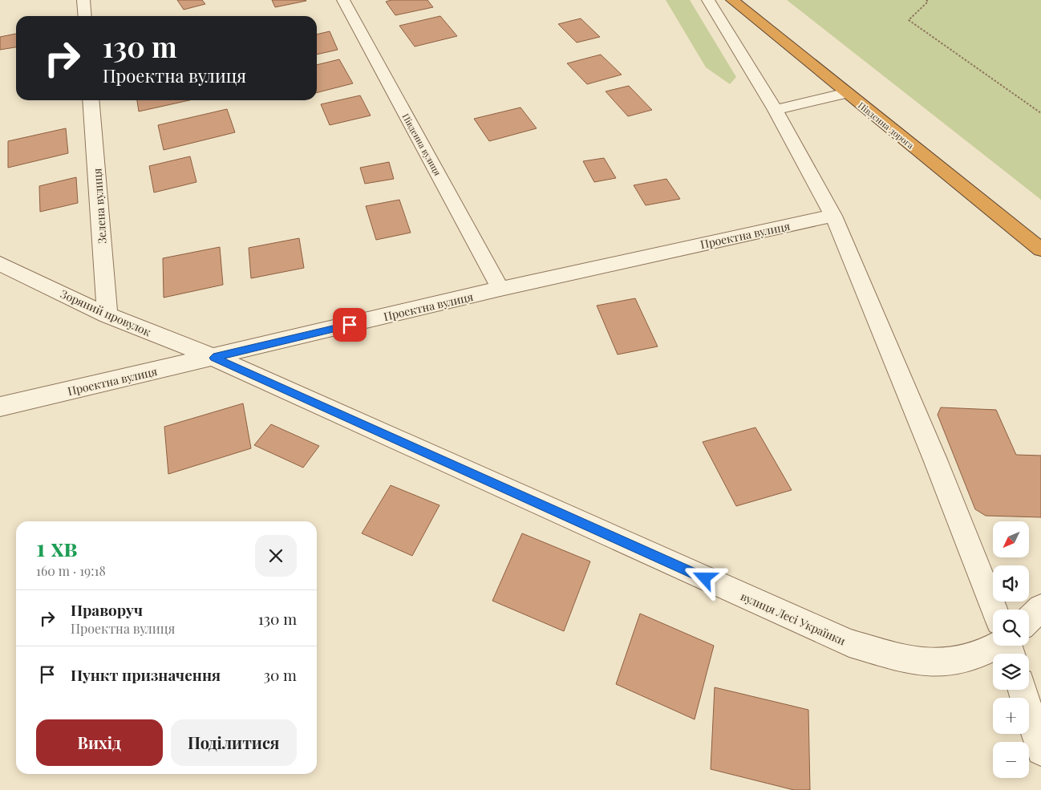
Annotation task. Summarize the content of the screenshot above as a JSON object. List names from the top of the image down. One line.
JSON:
{"streets":{"highway":["Південна дорога"],"street":["Південна вулиця","Зелена вулиця","Проектна вулиця","Зоряний провулок","вулиця Лесі Українки"]},"crossings":[["Південна вулиця","Проектна вулиця"],["Зелена вулиця","Зоряний провулок"],["Проектна вулиця","Зоряний провулок"],["Проектна вулиця","вулиця Лесі Українки"],["Зоряний провулок","вулиця Лесі Українки"]],"north":"bottom left","page":{"turn":["130 m","Проектна вулиця"],"map_buttons":["+","−"],"heading":["1 хв","160 m · 19:18"],"list":[{"name":"Праворуч","note":"Проектна вулиця","value":"130 m"},{"name":"Пункт призначення","value":"30 m"}],"buttons":["Вихід","Поділитися"]}}
